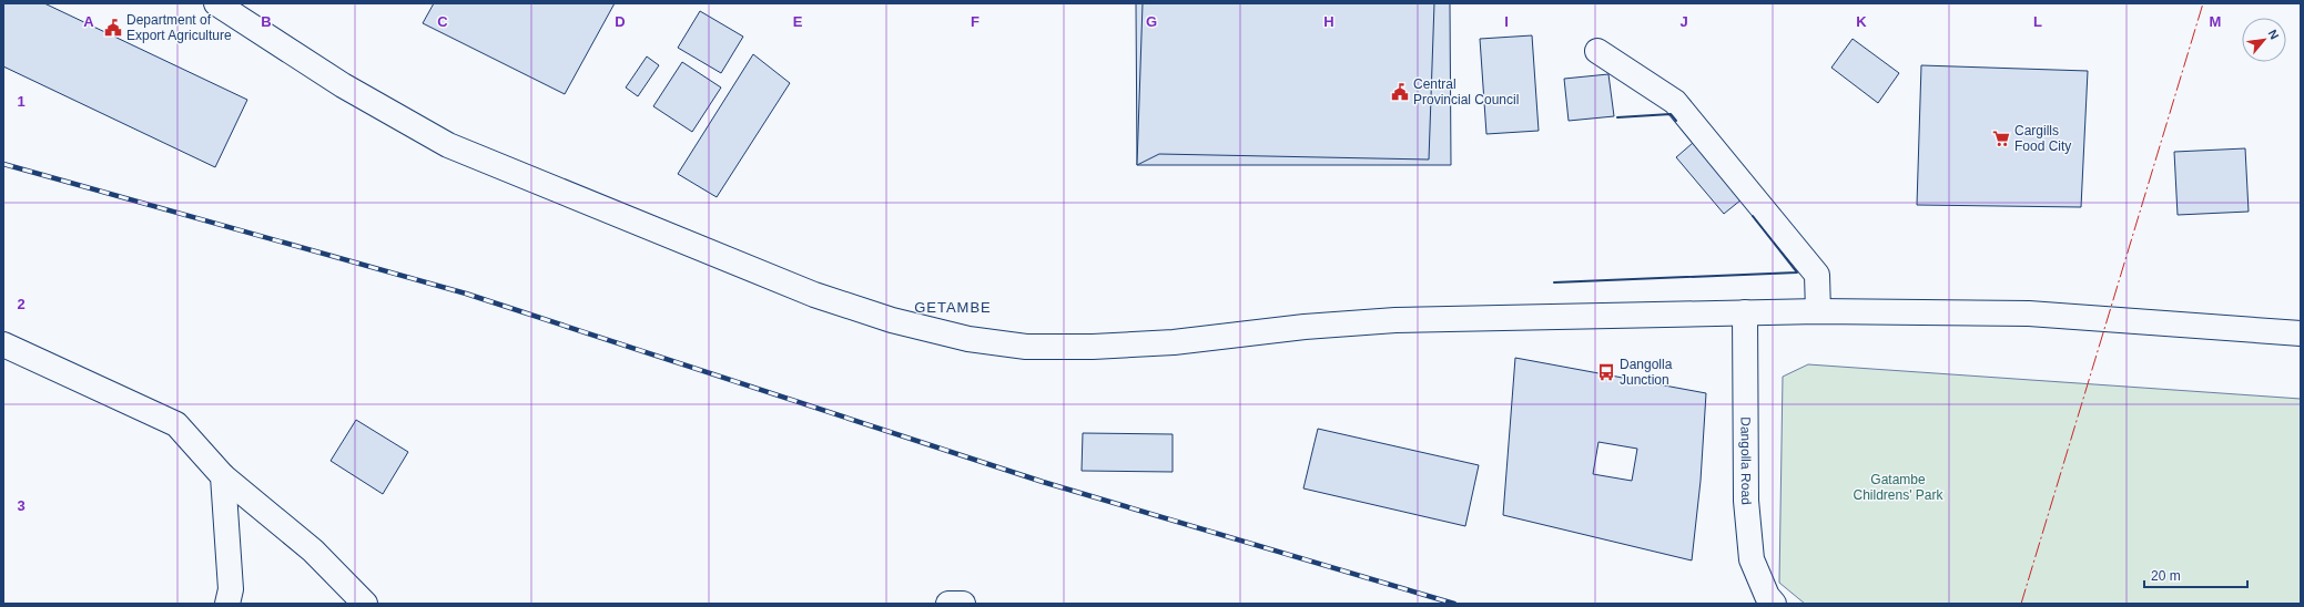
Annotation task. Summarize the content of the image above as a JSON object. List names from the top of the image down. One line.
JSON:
{"streets":{"main road":["Dangolla Road"]},"districts":["GETAMBE"],"parks":["Gatambe Childrens' Park"],"places":{"public building":["Department of Export Agriculture","Central Provincial Council"],"supermarket":["Cargills Food City"],"bus stop":["Dangolla Junction"]},"scale_bar":"20 m","north":"top right","grid":{"columns":["A","B","C","D","E","F","G","H","I","J","K","L","M"],"rows":["1","2","3"]}}
